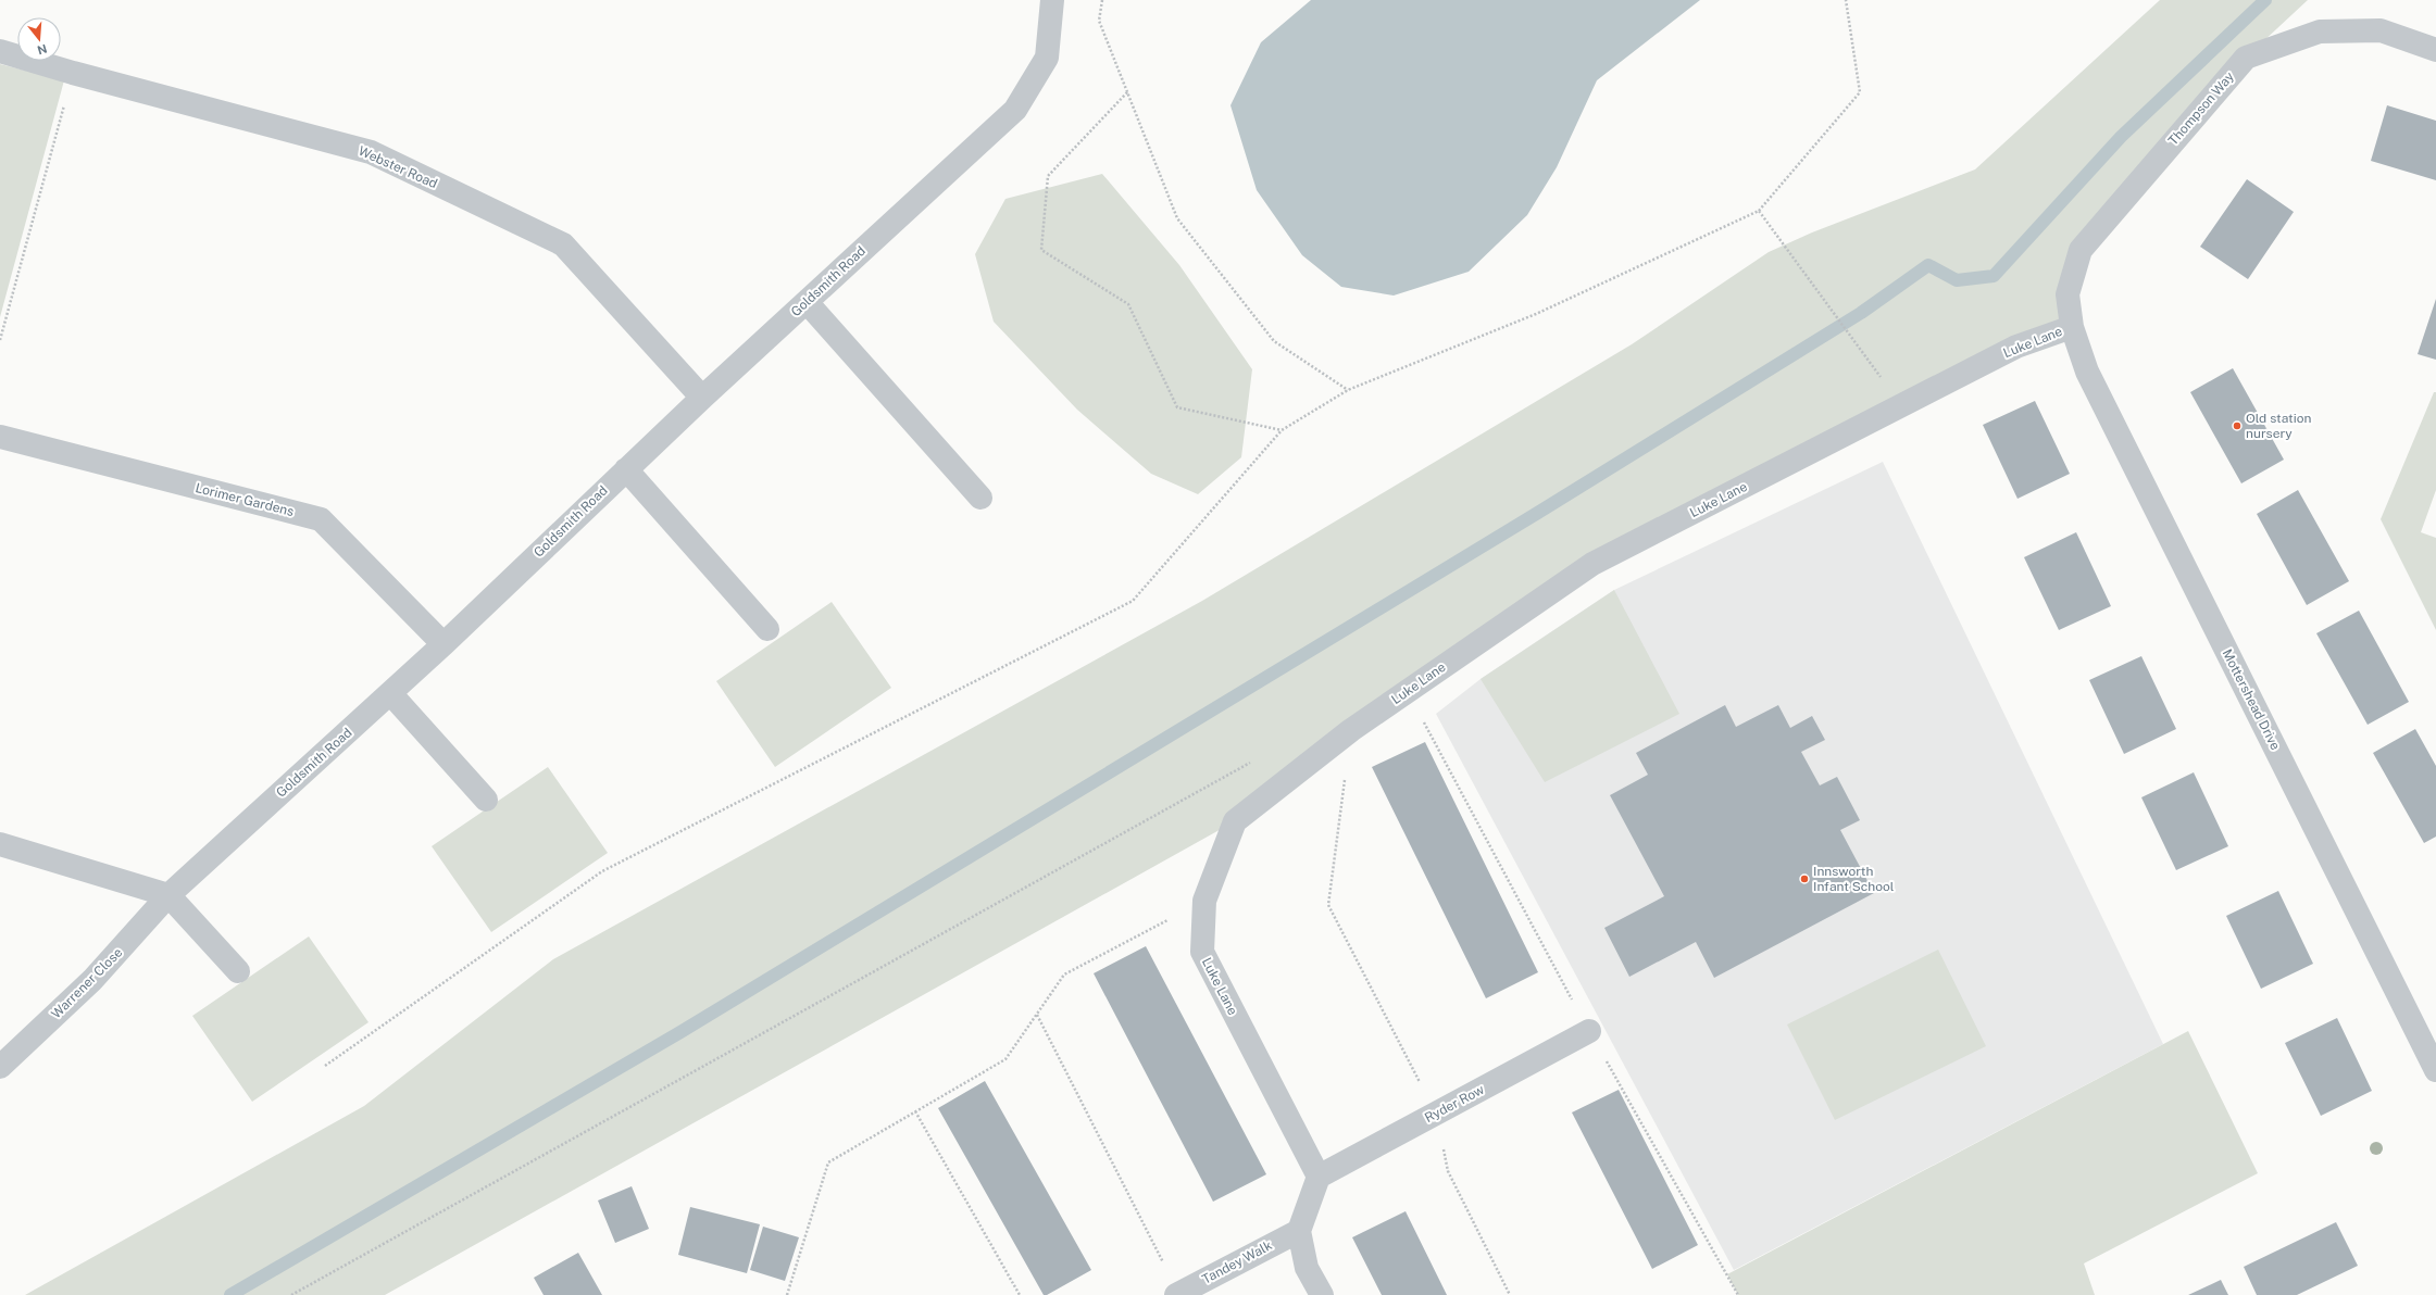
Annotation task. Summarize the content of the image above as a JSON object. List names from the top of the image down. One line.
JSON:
{"streets":{"street":["Thompson Way","Webster Road","Goldsmith Road","Luke Lane","Lorimer Gardens","Mottershead Drive","Warrener Close","Ryder Row","Tandey Walk"]},"crossings":[["Thompson Way","Luke Lane"],["Thompson Way","Mottershead Drive"],["Webster Road","Goldsmith Road"],["Goldsmith Road","Lorimer Gardens"],["Goldsmith Road","Warrener Close"],["Luke Lane","Mottershead Drive"],["Luke Lane","Ryder Row"]],"places":["Old station nursery","Innsworth Infant School"],"north":"bottom"}
